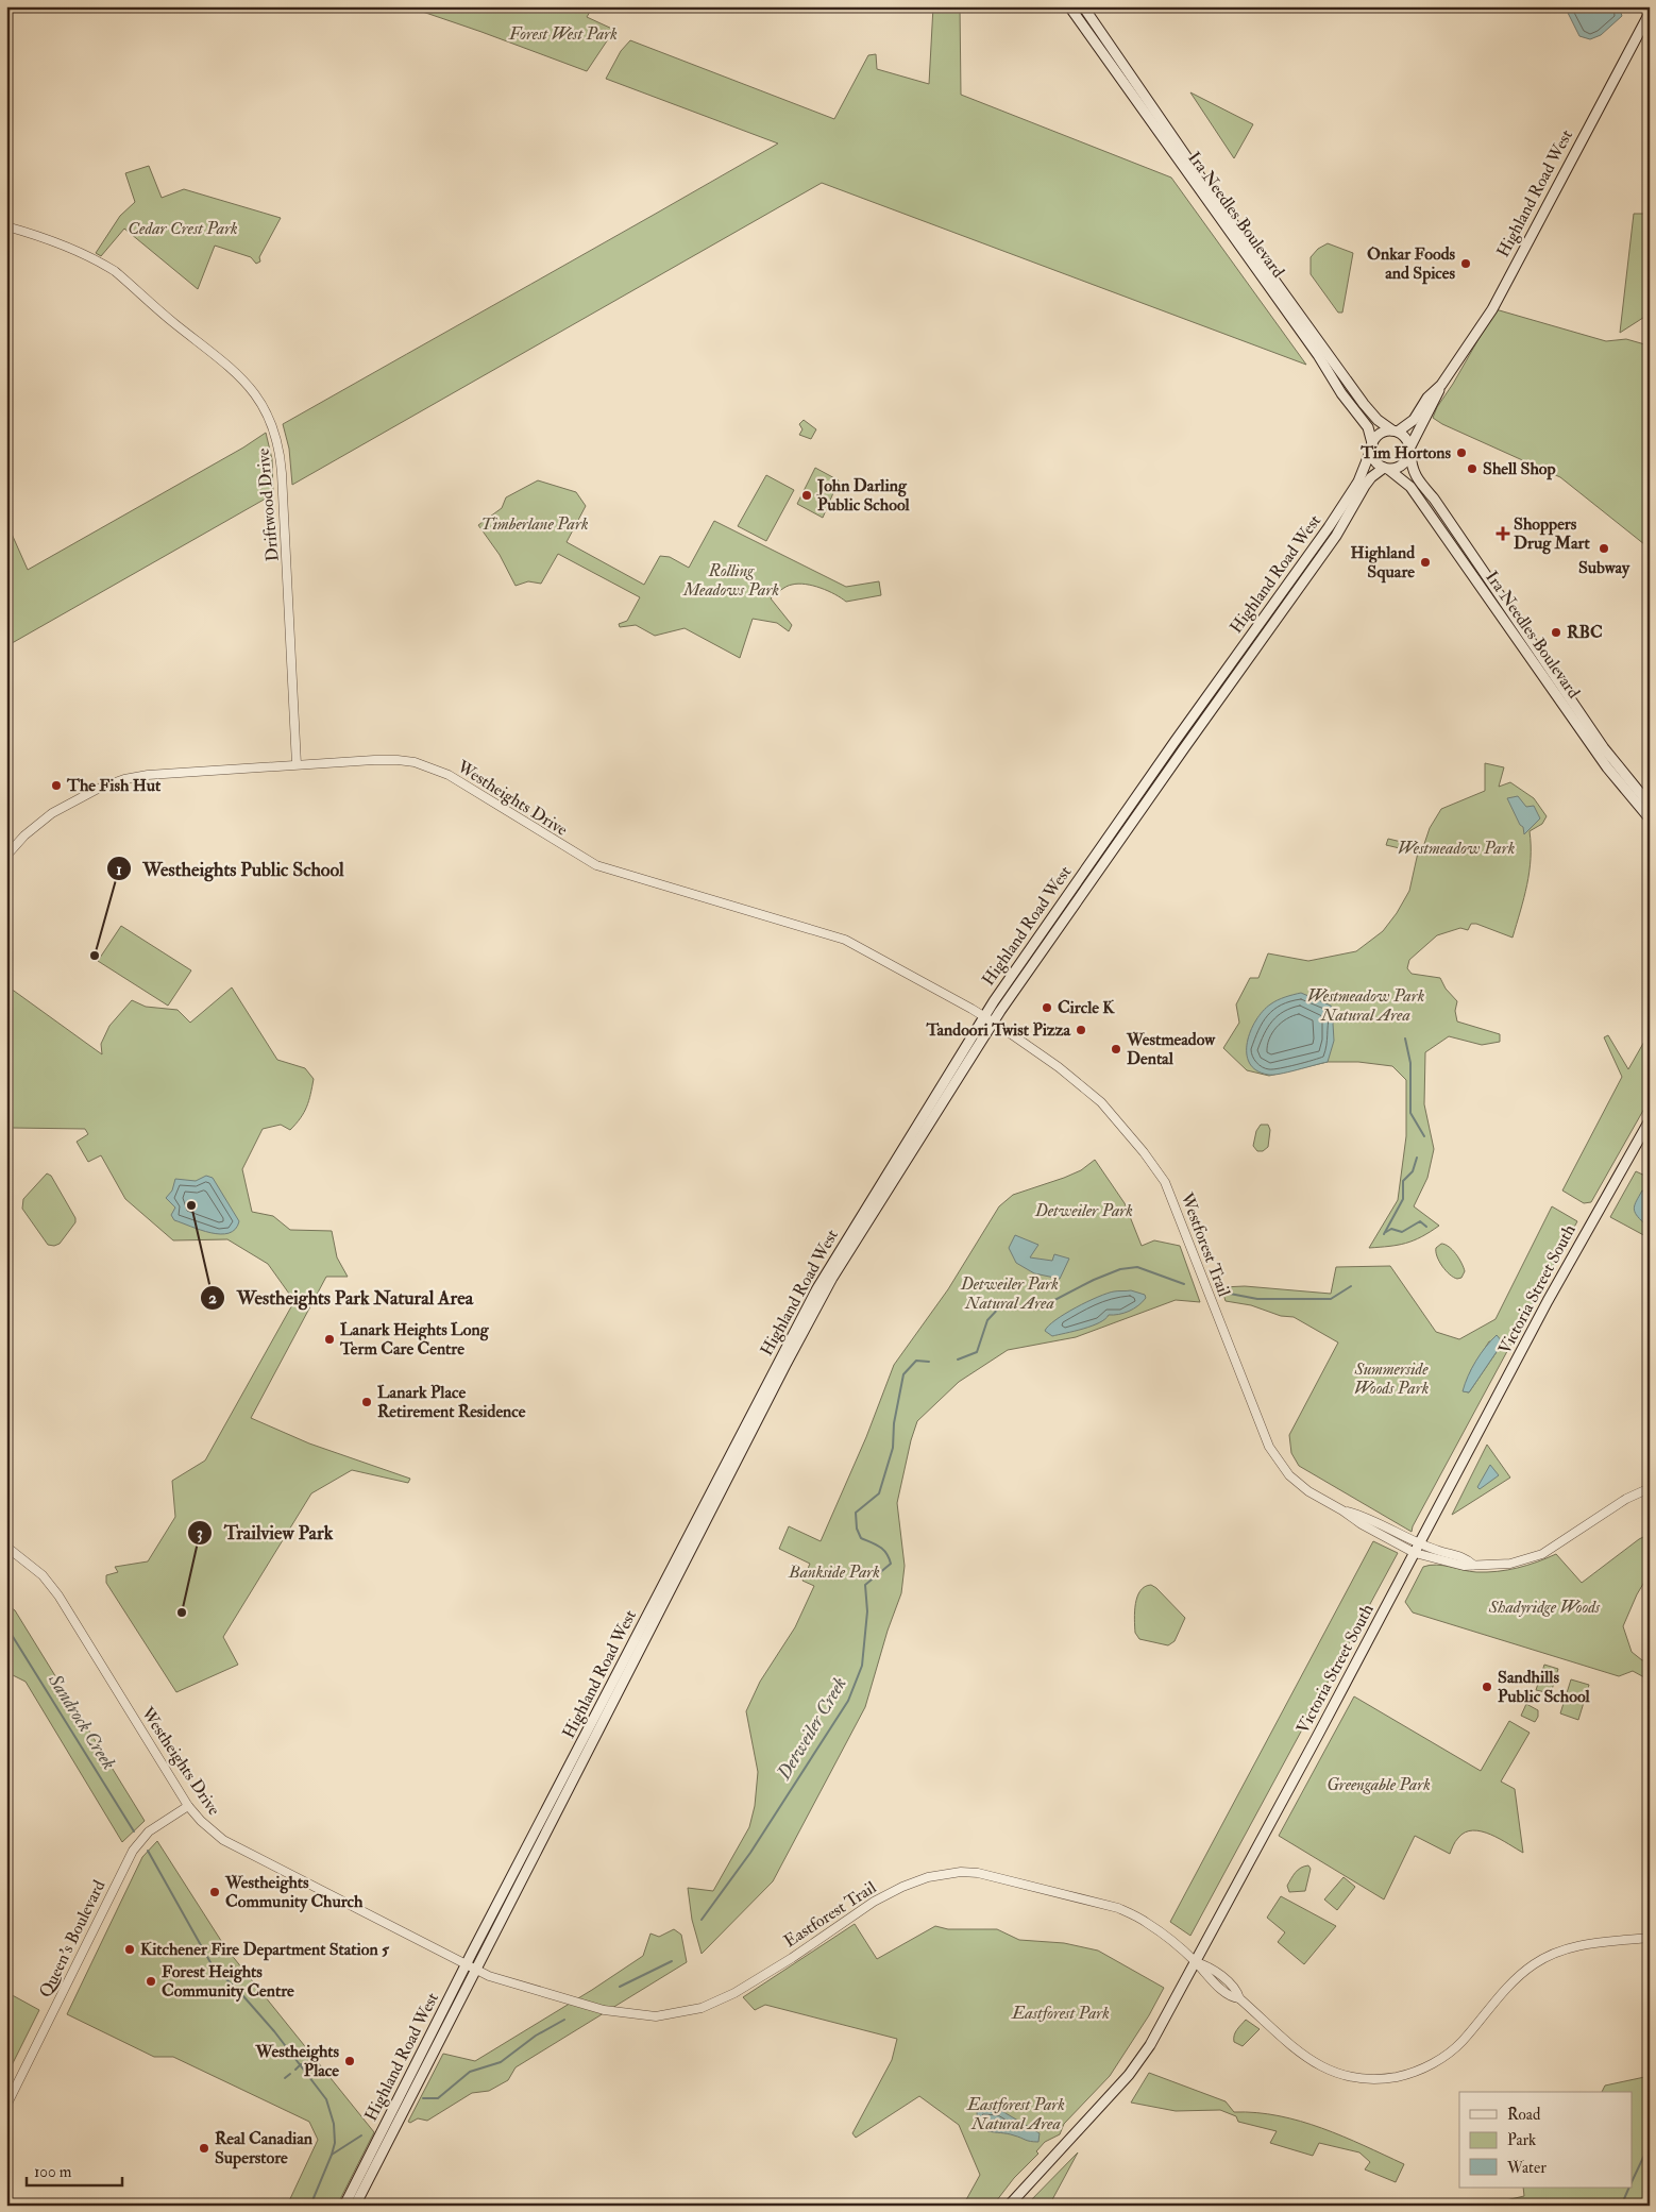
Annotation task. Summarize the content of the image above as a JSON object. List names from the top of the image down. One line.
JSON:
{"streets":{"main road":["Highland Road West","Ira Needles Boulevard","Victoria Street South"],"street":["Driftwood Drive","Westheights Drive","Westforest Trail","Eastforest Trail","Queen's Boulevard"]},"crossings":[["Highland Road West","Ira Needles Boulevard"],["Highland Road West","Westheights Drive"],["Highland Road West","Westforest Trail"],["Highland Road West","Eastforest Trail"],["Driftwood Drive","Westheights Drive"],["Westheights Drive","Westforest Trail"],["Westheights Drive","Eastforest Trail"],["Westheights Drive","Queen's Boulevard"],["Westforest Trail","Victoria Street South"],["Victoria Street South","Eastforest Trail"]],"water":["Sandrock Creek","Detweiler Creek"],"parks":["Forest West Park","Cedar Crest Park","Timberlane Park","Rolling Meadows Park","Westmeadow Park","Westmeadow Park Natural Area","Detweiler Park","Detweiler Park Natural Area","Summerside Woods Park","Bankside Park","Shadyridge Woods","Greengable Park","Eastforest Park","Eastforest Park Natural Area"],"places":{"other":["Onkar Foods and Spices","Tim Hortons","Shell Shop","John Darling Public School","Subway","Highland Square","RBC","The Fish Hut","Westheights Public School","Circle K","Tandoori Twist Pizza","Westmeadow Dental","Westheights Park Natural Area","Lanark Heights Long Term Care Centre","Lanark Place Retirement Residence","Trailview Park","Sandhills Public School","Westheights Community Church","Kitchener Fire Department Station 5","Forest Heights Community Centre","Westheights Place","Real Canadian Superstore"],"health":["Shoppers Drug Mart"]},"legend":["Road","Park","Water"],"scale_bar":"100 m"}
